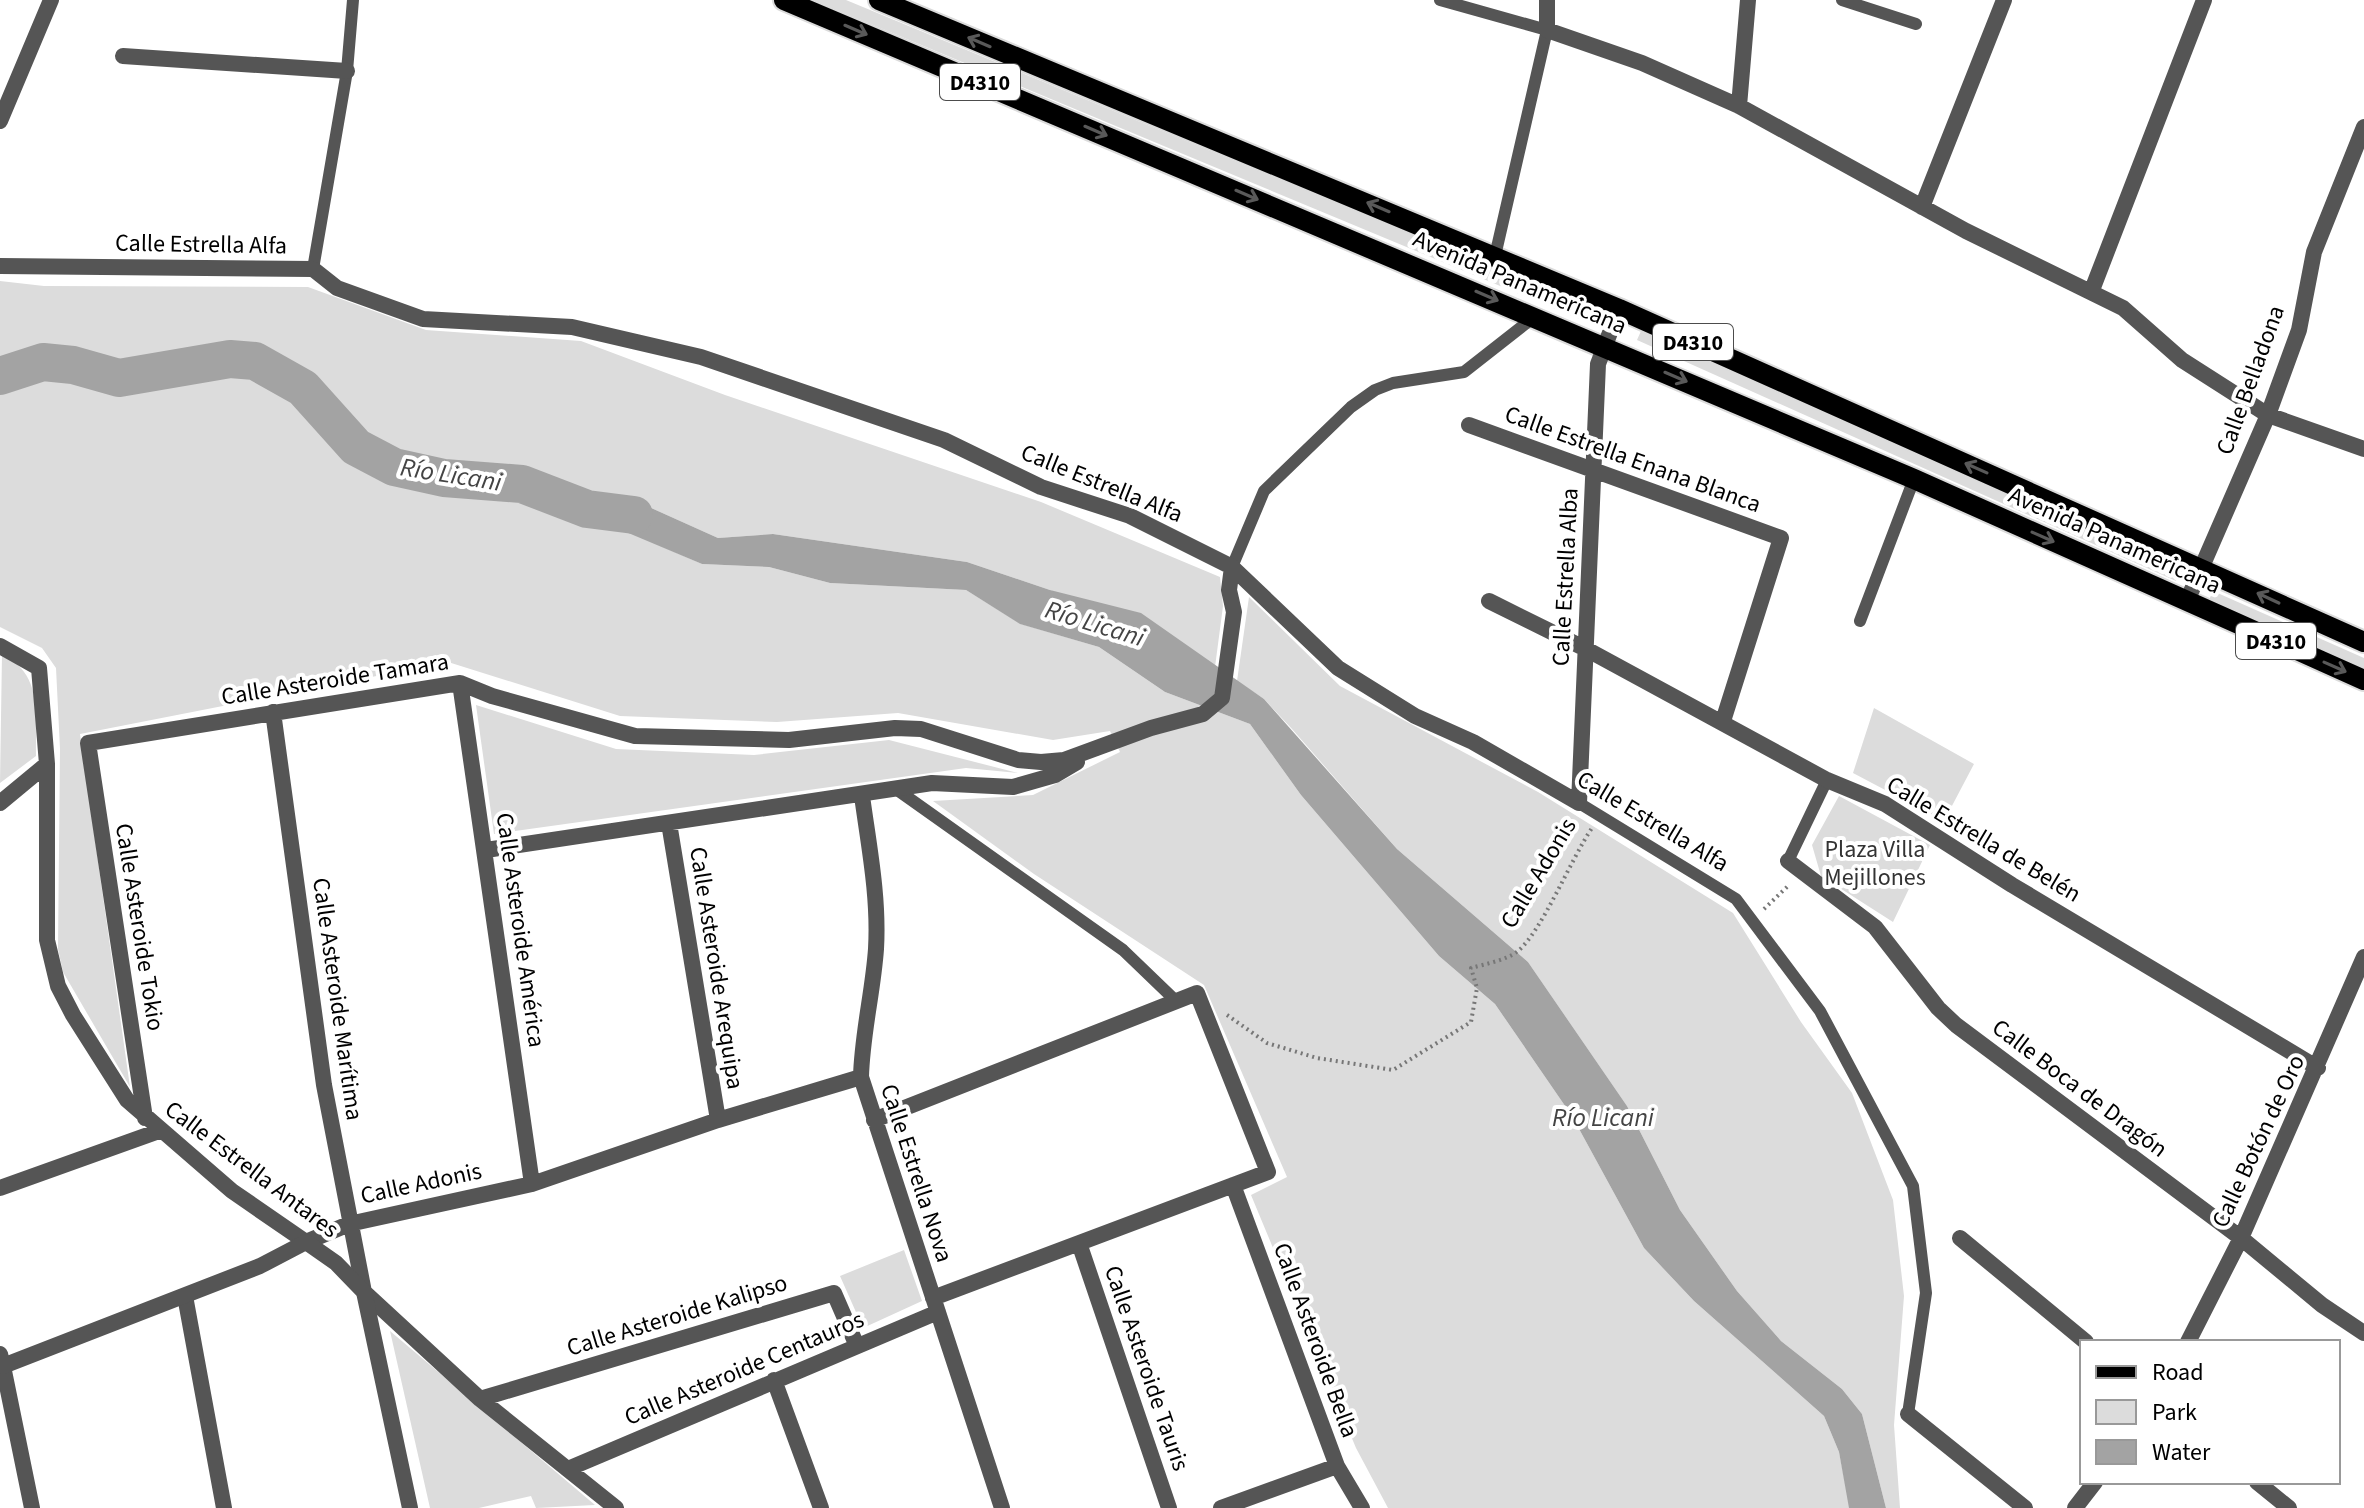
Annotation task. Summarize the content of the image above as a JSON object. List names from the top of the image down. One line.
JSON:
{"streets":{"main road":["D4310","Avenida Panamericana"],"street":["Calle Estrella Alfa","Calle Belladona","Calle Estrella Enana Blanca","Calle Estrella Alba","Calle Asteroide Tamara","Calle Estrella de Belén","Calle Adonis","Calle Asteroide Tokio","Calle Asteroide América","Calle Asteroide Arequipa","Calle Asteroide Marítima","Calle Boca de Dragón","Calle Botón de Oro","Calle Estrella Antares","Calle Estrella Nova","Calle Asteroide Kalipso","Calle Asteroide Bella","Calle Asteroide Centauros","Calle Asteroide Tauris"]},"crossings":[["Calle Estrella Alfa","Calle Estrella Alba"],["Calle Estrella Alfa","Calle Adonis"],["Avenida Panamericana","Calle Belladona"],["Avenida Panamericana","Calle Estrella Alba"],["Calle Estrella Enana Blanca","Calle Estrella Alba"],["Calle Estrella Enana Blanca","Calle Estrella de Belén"],["Calle Estrella Alba","Calle Estrella de Belén"],["Calle Asteroide Tamara","Calle Asteroide Tokio"],["Calle Asteroide Tamara","Calle Asteroide América"],["Calle Asteroide Tamara","Calle Asteroide Marítima"],["Calle Estrella de Belén","Calle Botón de Oro"],["Calle Adonis","Calle Asteroide América"],["Calle Adonis","Calle Asteroide Arequipa"],["Calle Adonis","Calle Asteroide Marítima"],["Calle Adonis","Calle Estrella Antares"],["Calle Adonis","Calle Estrella Nova"],["Calle Adonis","Calle Asteroide Centauros"],["Calle Asteroide Tokio","Calle Estrella Antares"],["Calle Asteroide Marítima","Calle Estrella Antares"],["Calle Boca de Dragón","Calle Botón de Oro"],["Calle Estrella Antares","Calle Asteroide Kalipso"],["Calle Estrella Antares","Calle Asteroide Centauros"],["Calle Estrella Nova","Calle Asteroide Centauros"],["Calle Asteroide Kalipso","Calle Asteroide Centauros"],["Calle Asteroide Bella","Calle Asteroide Centauros"],["Calle Asteroide Centauros","Calle Asteroide Tauris"]],"water":["Río Licani"],"parks":["Plaza Villa Mejillones"],"legend":["Road","Park","Water"]}
